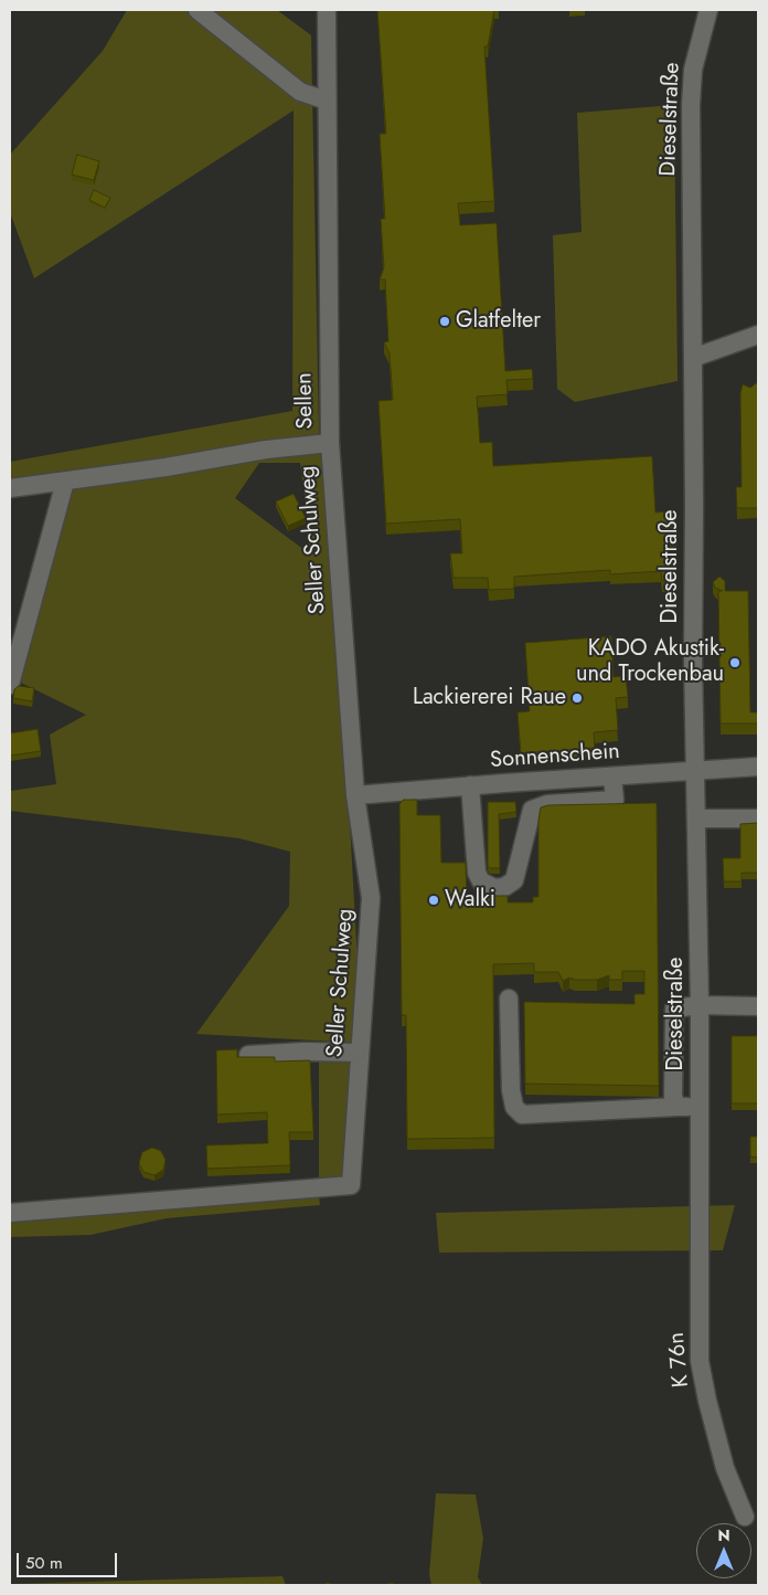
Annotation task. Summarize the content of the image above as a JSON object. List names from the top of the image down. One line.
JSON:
{"streets":{"street":["Dieselstraße","Sellen","Seller Schulweg","Sonnenschein","K 76n"]},"crossings":[["Dieselstraße","Sonnenschein"],["Dieselstraße","K 76n"],["Sellen","Seller Schulweg"],["Seller Schulweg","Sonnenschein"]],"places":["Glatfelter","KADO Akustik- und Trockenbau","Lackiererei Raue","Walki"],"scale_bar":"50 m","north":"top"}
